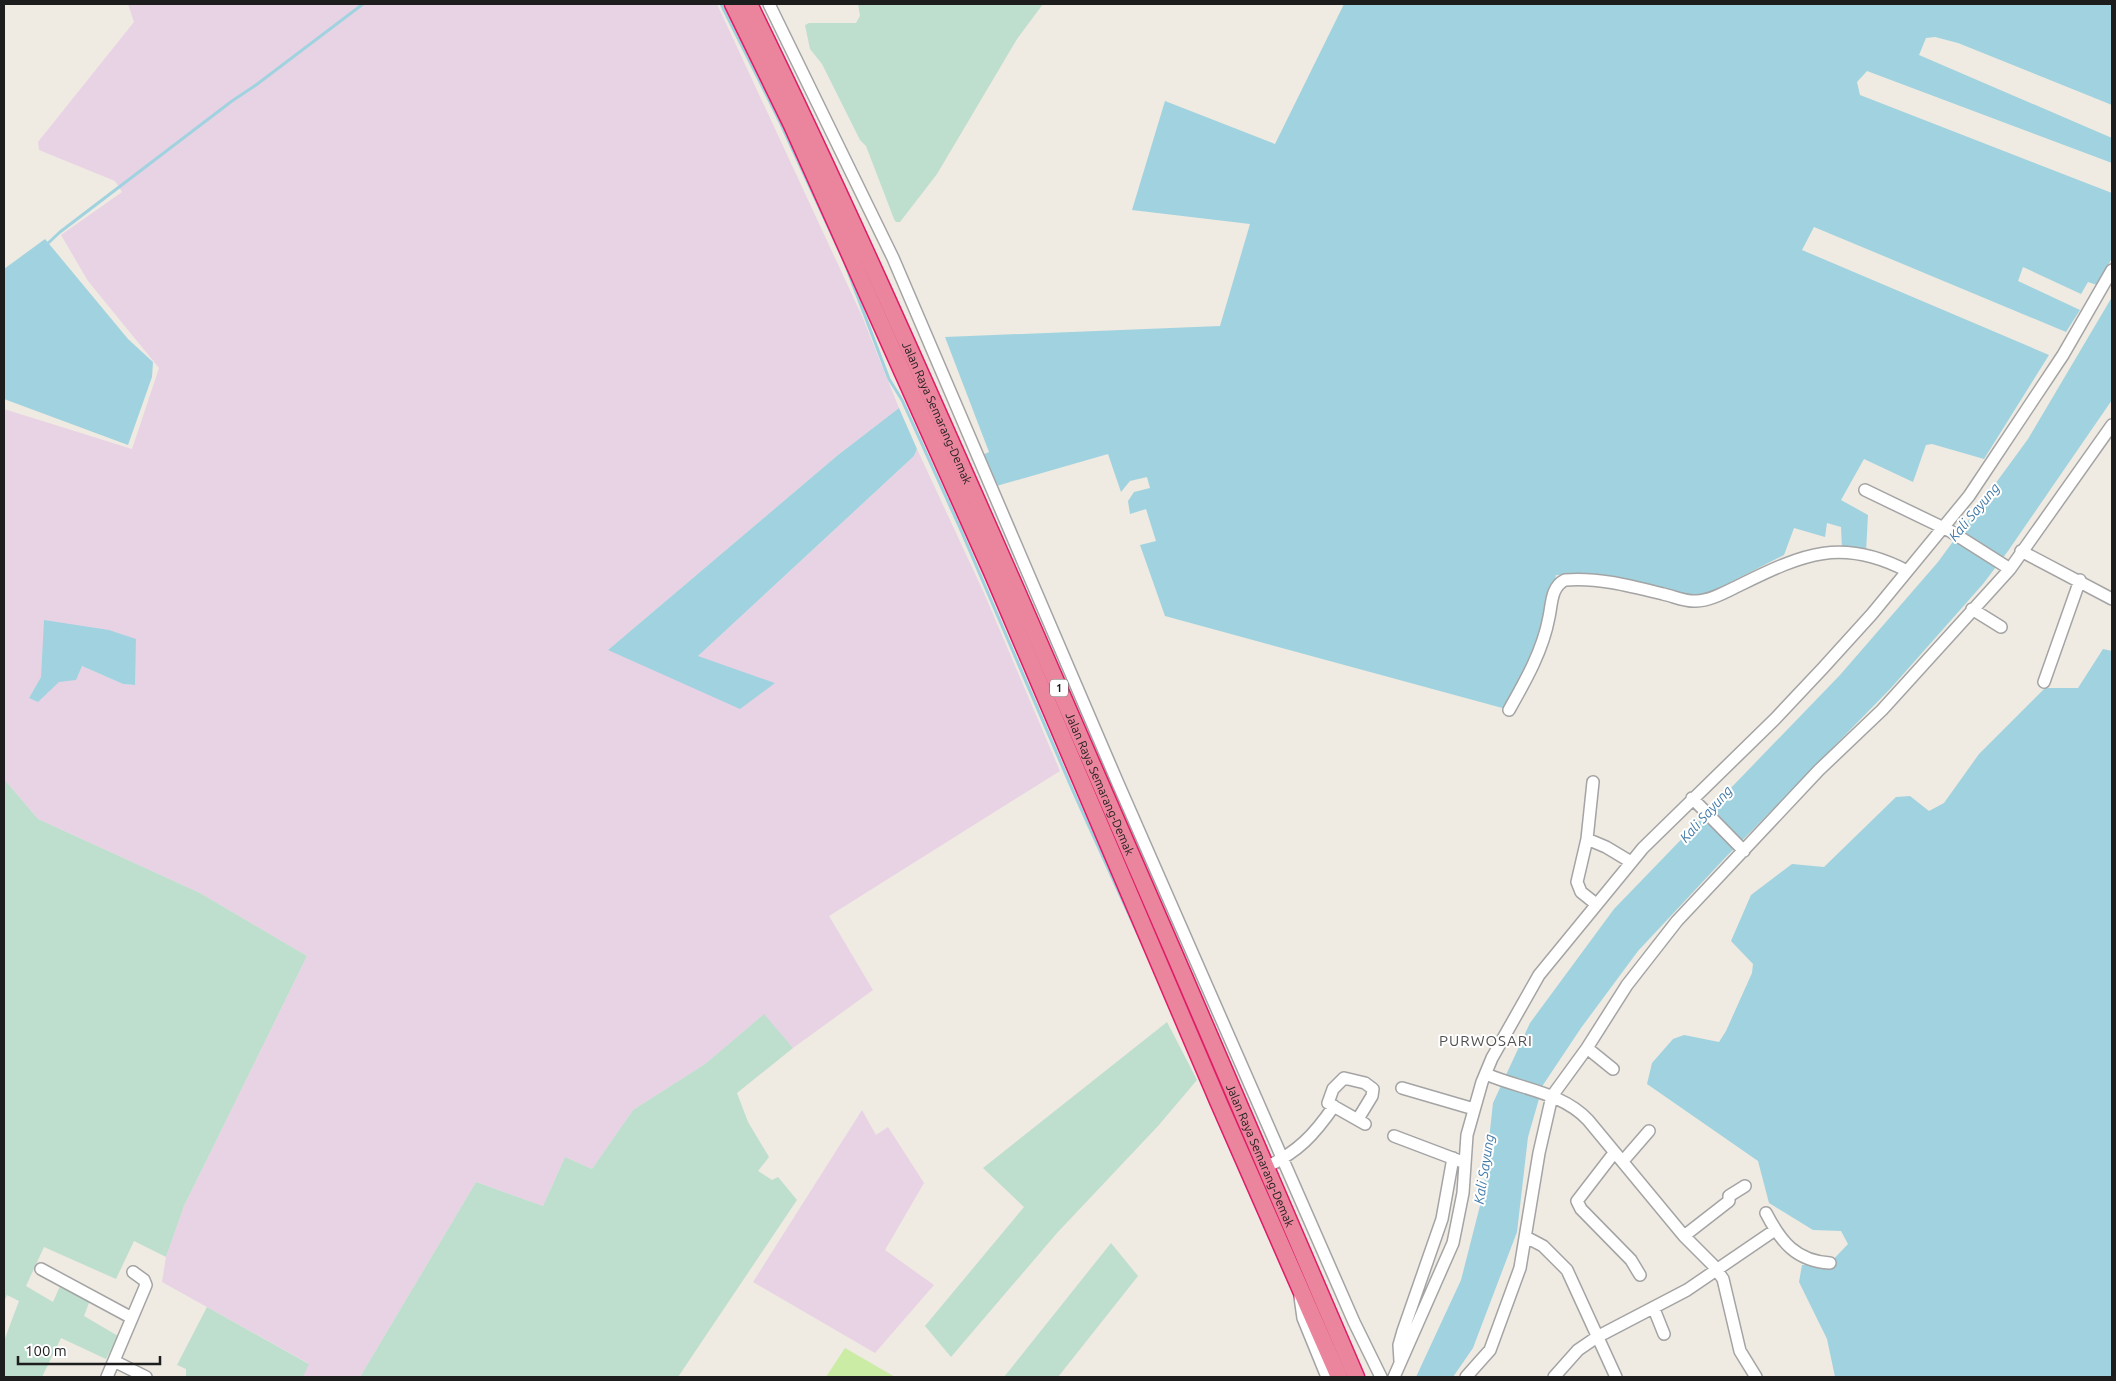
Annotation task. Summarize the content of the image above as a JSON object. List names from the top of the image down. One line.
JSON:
{"streets":{"highway":["Jalan Raya Semarang-Demak","1"]},"districts":["PURWOSARI"],"water":["Kali Sayung"],"scale_bar":"100 m"}
